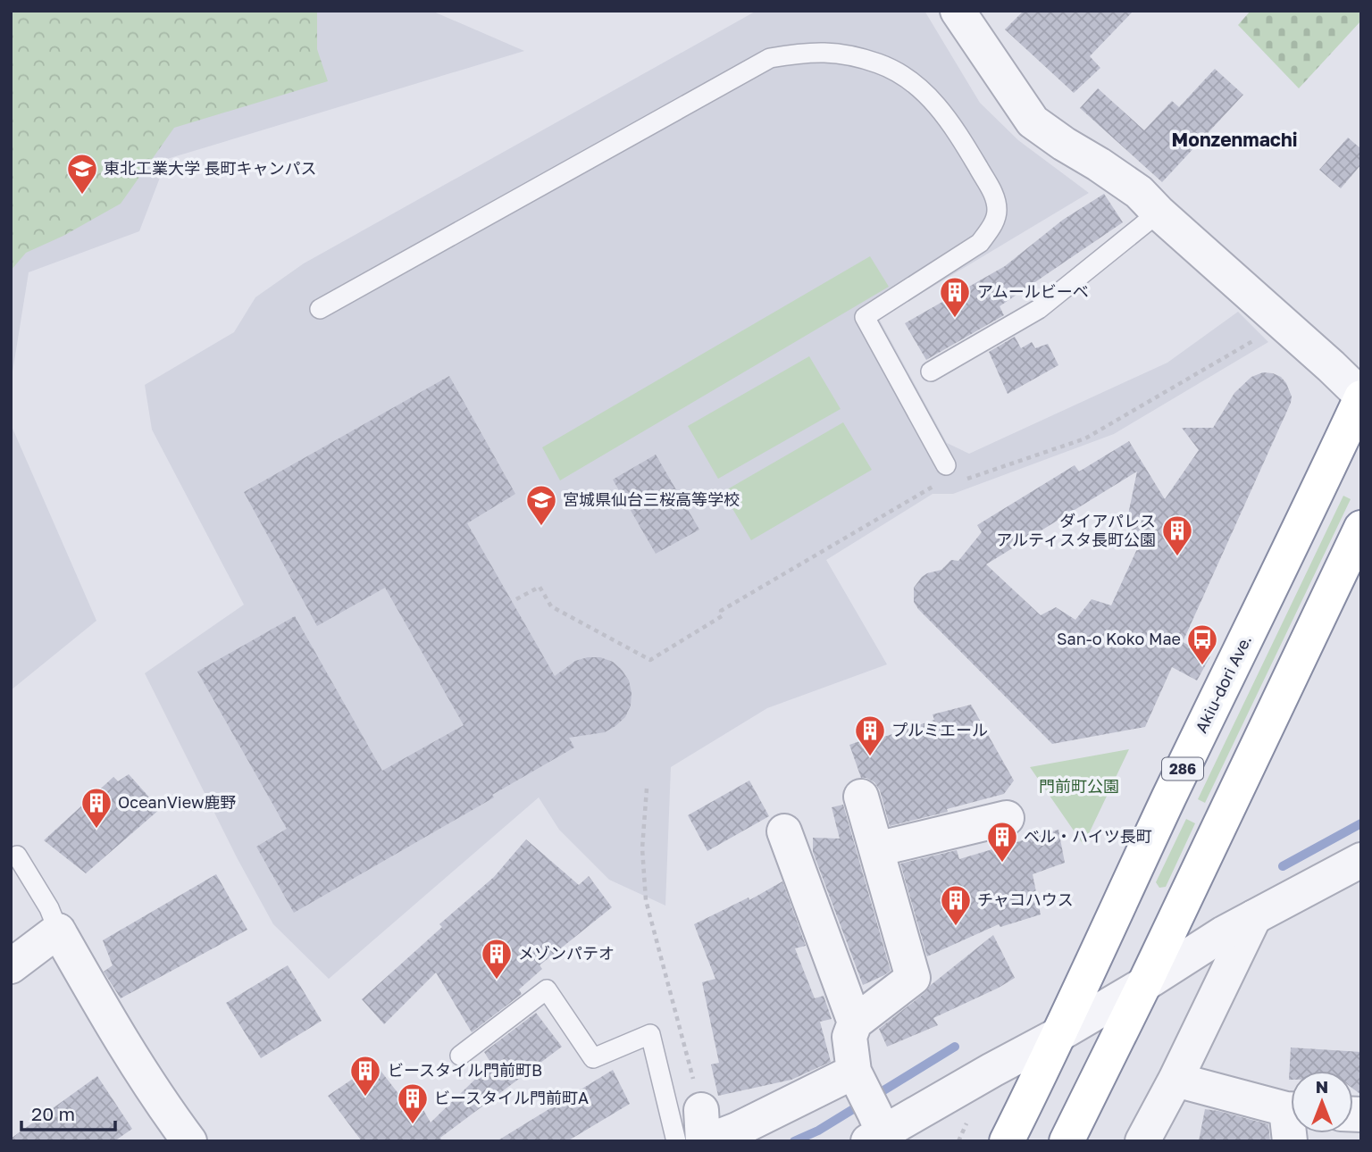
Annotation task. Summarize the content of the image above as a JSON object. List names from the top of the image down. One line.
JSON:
{"streets":{"highway":["Akiu-dori Ave.","286"]},"districts":["Monzenmachi"],"parks":["門前町公園"],"places":{"school or university":["東北工業大学 長町キャンパス","宮城県仙台三桜高等学校"],"building":["アムールビーベ","ダイアパレス アルティスタ長町公園","プルミエール","OceanView鹿野","ベル・ハイツ長町","チャコハウス","メゾンパテオ","ビースタイル門前町B","ビースタイル門前町A"],"bus stop":["San-o Koko Mae"]},"scale_bar":"20 m","north":"top"}
